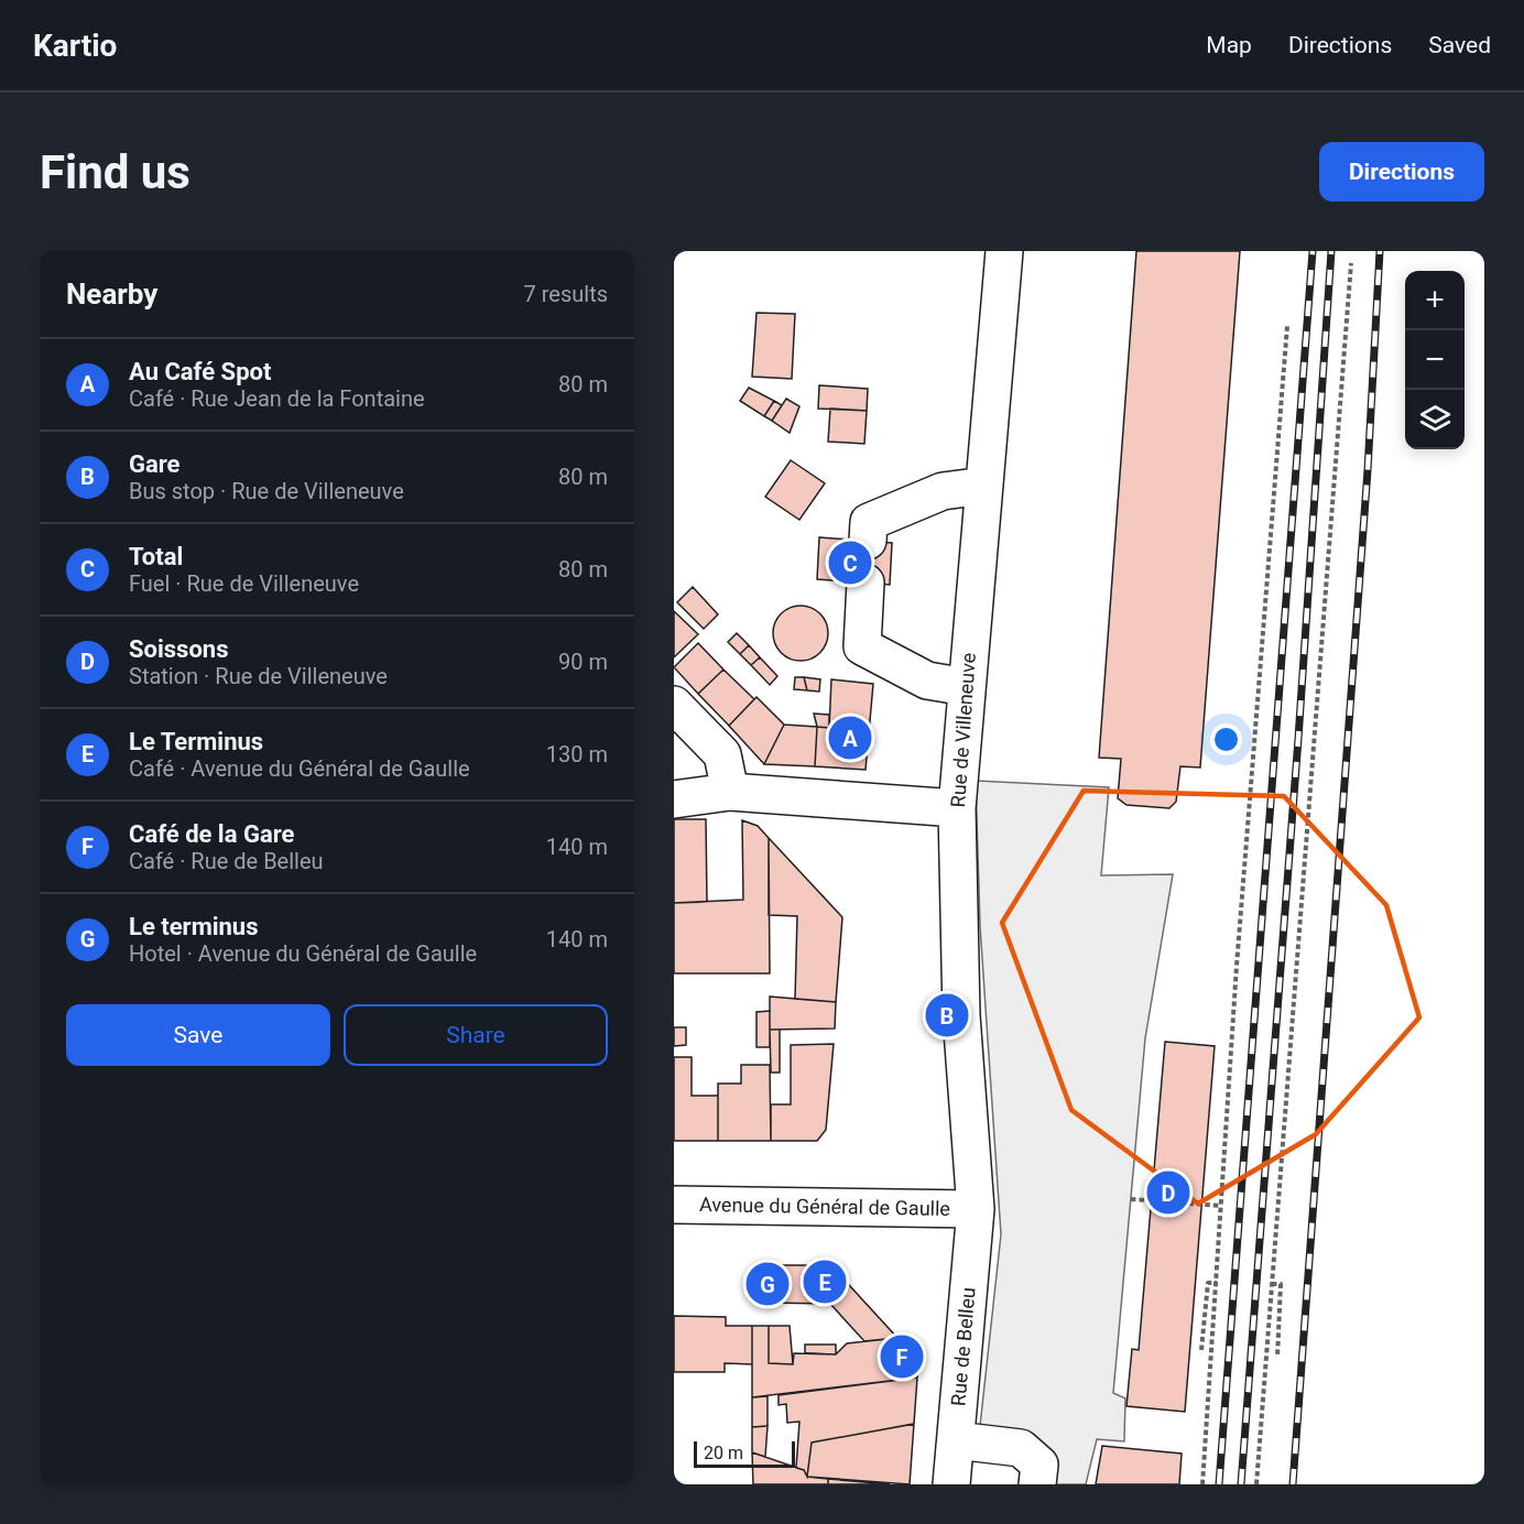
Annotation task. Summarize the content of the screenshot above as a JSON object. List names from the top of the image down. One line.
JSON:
{"streets":{"street":["Rue de Villeneuve","Avenue du Général de Gaulle","Rue de Belleu"]},"crossings":[["Rue de Villeneuve","Avenue du Général de Gaulle"],["Rue de Villeneuve","Rue de Belleu"],["Avenue du Général de Gaulle","Rue de Belleu"]],"scale_bar":"20 m","page":{"header":"Kartio","nav":["Map","Directions","Saved"],"buttons":["Directions",["Save","Share"]],"title":"Find us","heading":["Nearby","7 results"],"map_buttons":["+","−"],"list":[{"mark":"A","name":"Au Café Spot","note":"Café · Rue Jean de la Fontaine","value":"80 m"},{"mark":"B","name":"Gare","note":"Bus stop · Rue de Villeneuve","value":"80 m"},{"mark":"C","name":"Total","note":"Fuel · Rue de Villeneuve","value":"80 m"},{"mark":"D","name":"Soissons","note":"Station · Rue de Villeneuve","value":"90 m"},{"mark":"E","name":"Le Terminus","note":"Café · Avenue du Général de Gaulle","value":"130 m"},{"mark":"F","name":"Café de la Gare","note":"Café · Rue de Belleu","value":"140 m"},{"mark":"G","name":"Le terminus","note":"Hotel · Avenue du Général de Gaulle","value":"140 m"}],"pins":["C","A","B","D","E","G","F"],"scale":"20 m"}}
